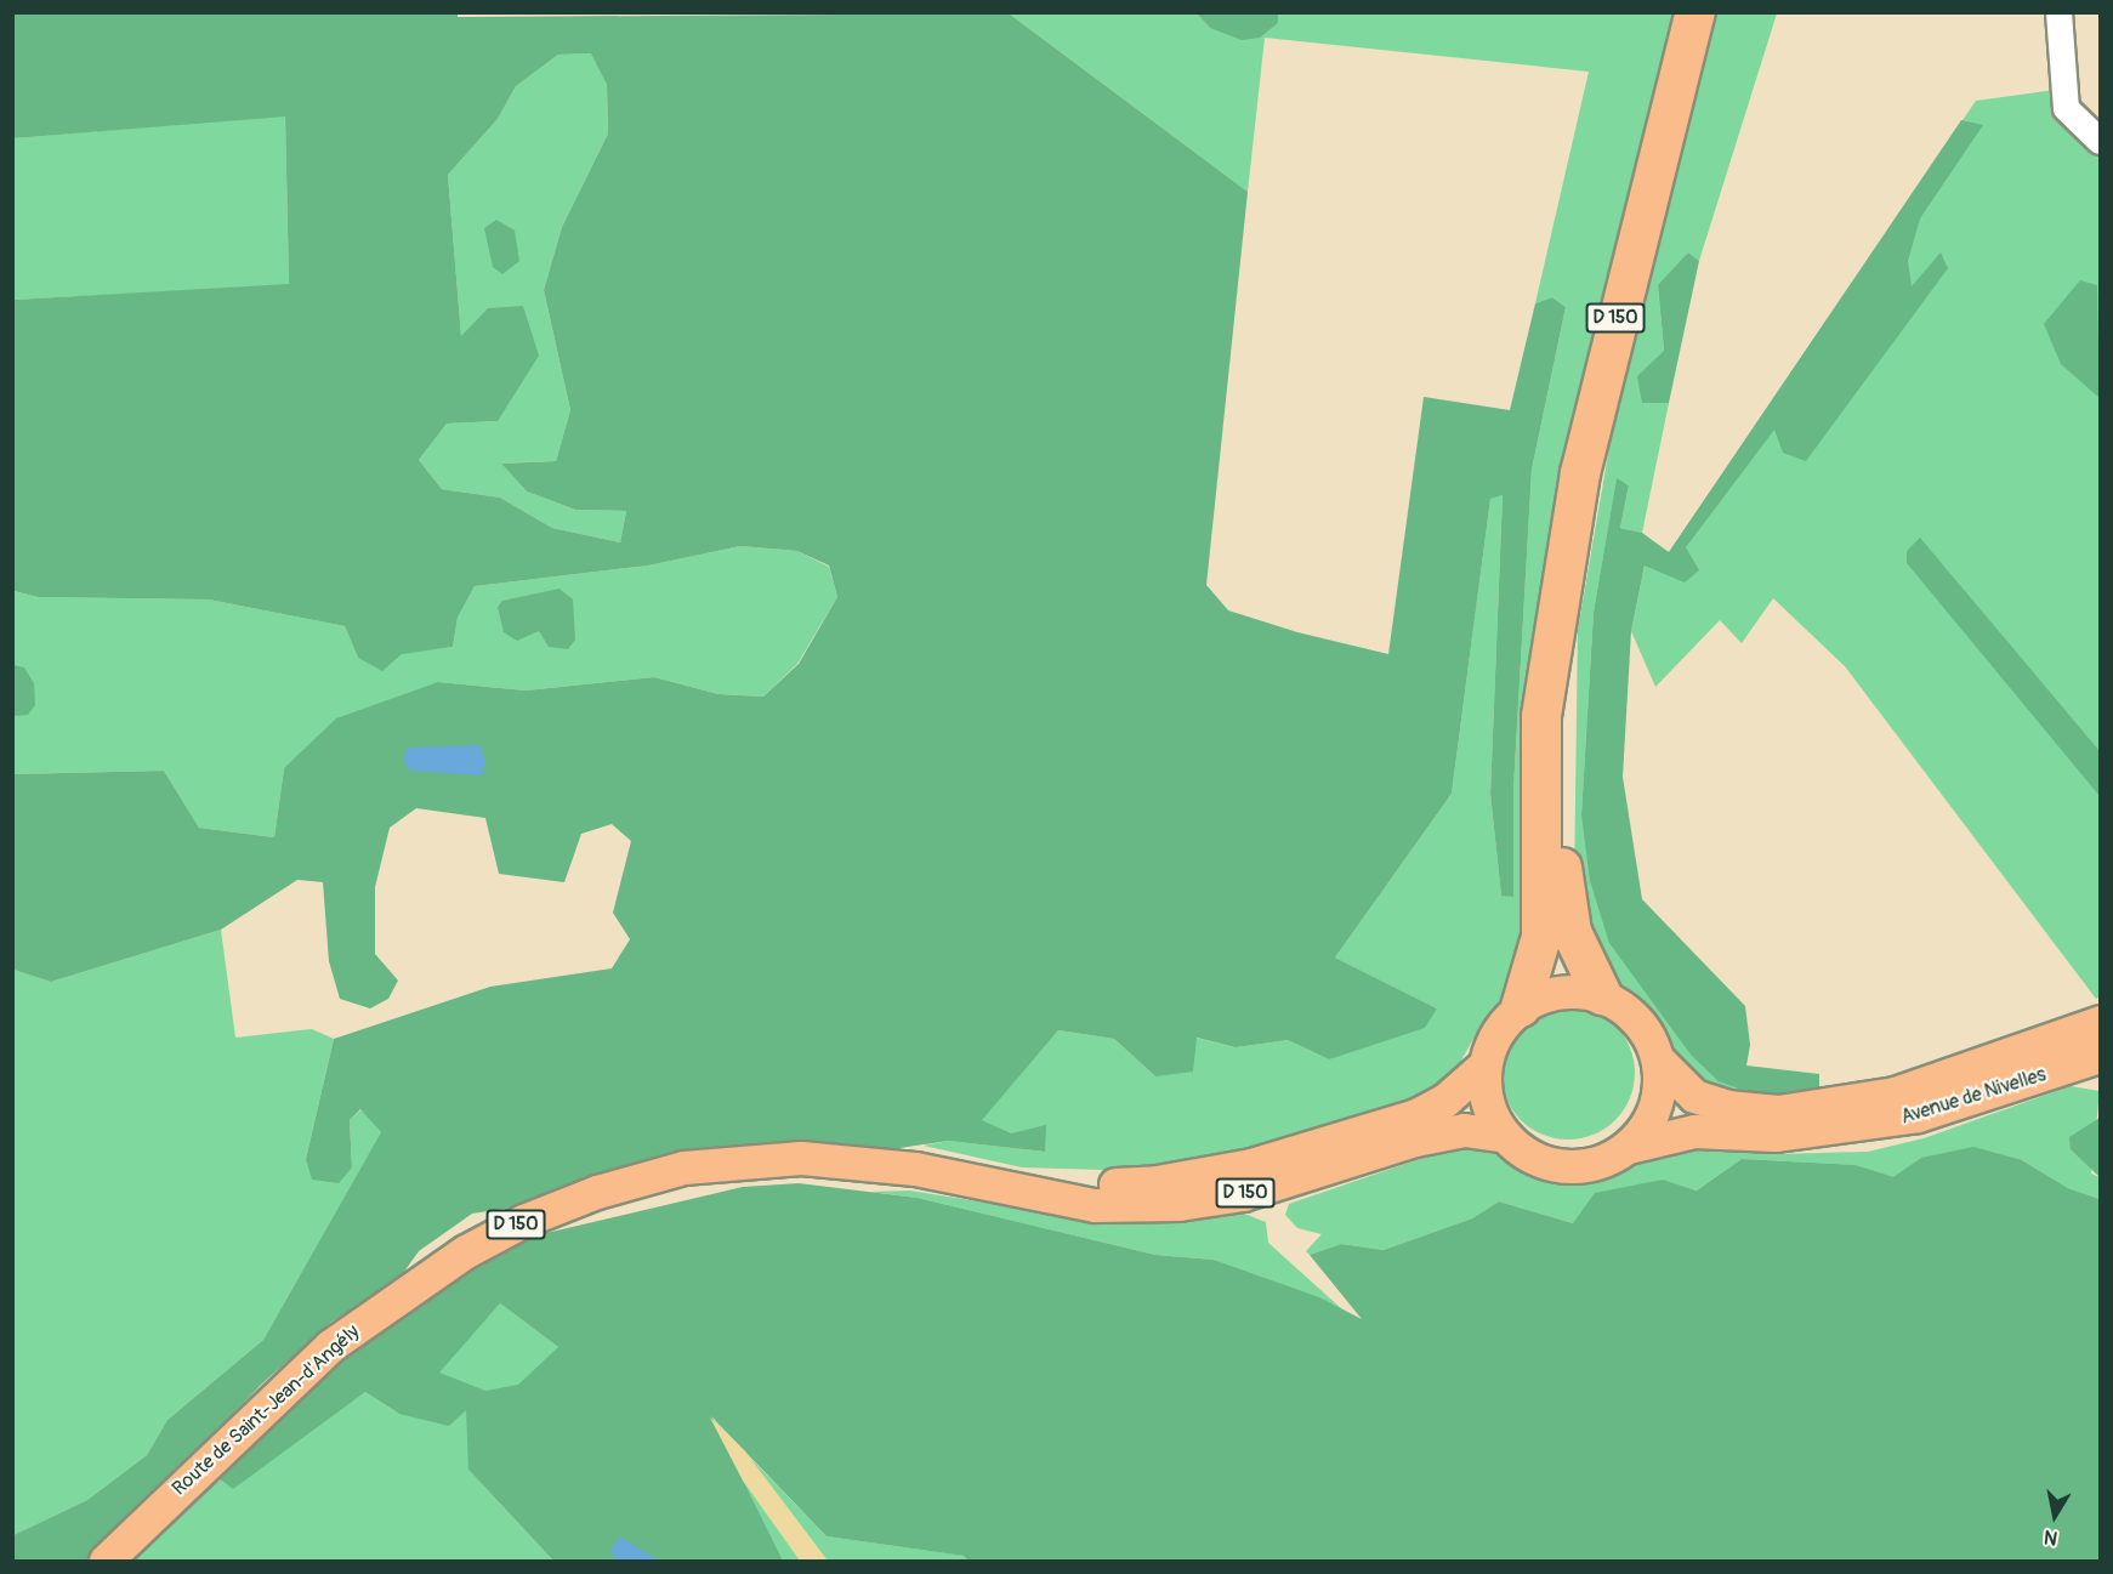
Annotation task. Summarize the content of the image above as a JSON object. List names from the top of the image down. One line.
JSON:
{"streets":{"highway":["D 150"],"main road":["Avenue de Nivelles","Route de Saint-Jean-d'Angély"]},"crossings":[["D 150","Avenue de Nivelles"],["D 150","Route de Saint-Jean-d'Angély"],["Avenue de Nivelles","Route de Saint-Jean-d'Angély"]],"north":"bottom"}
